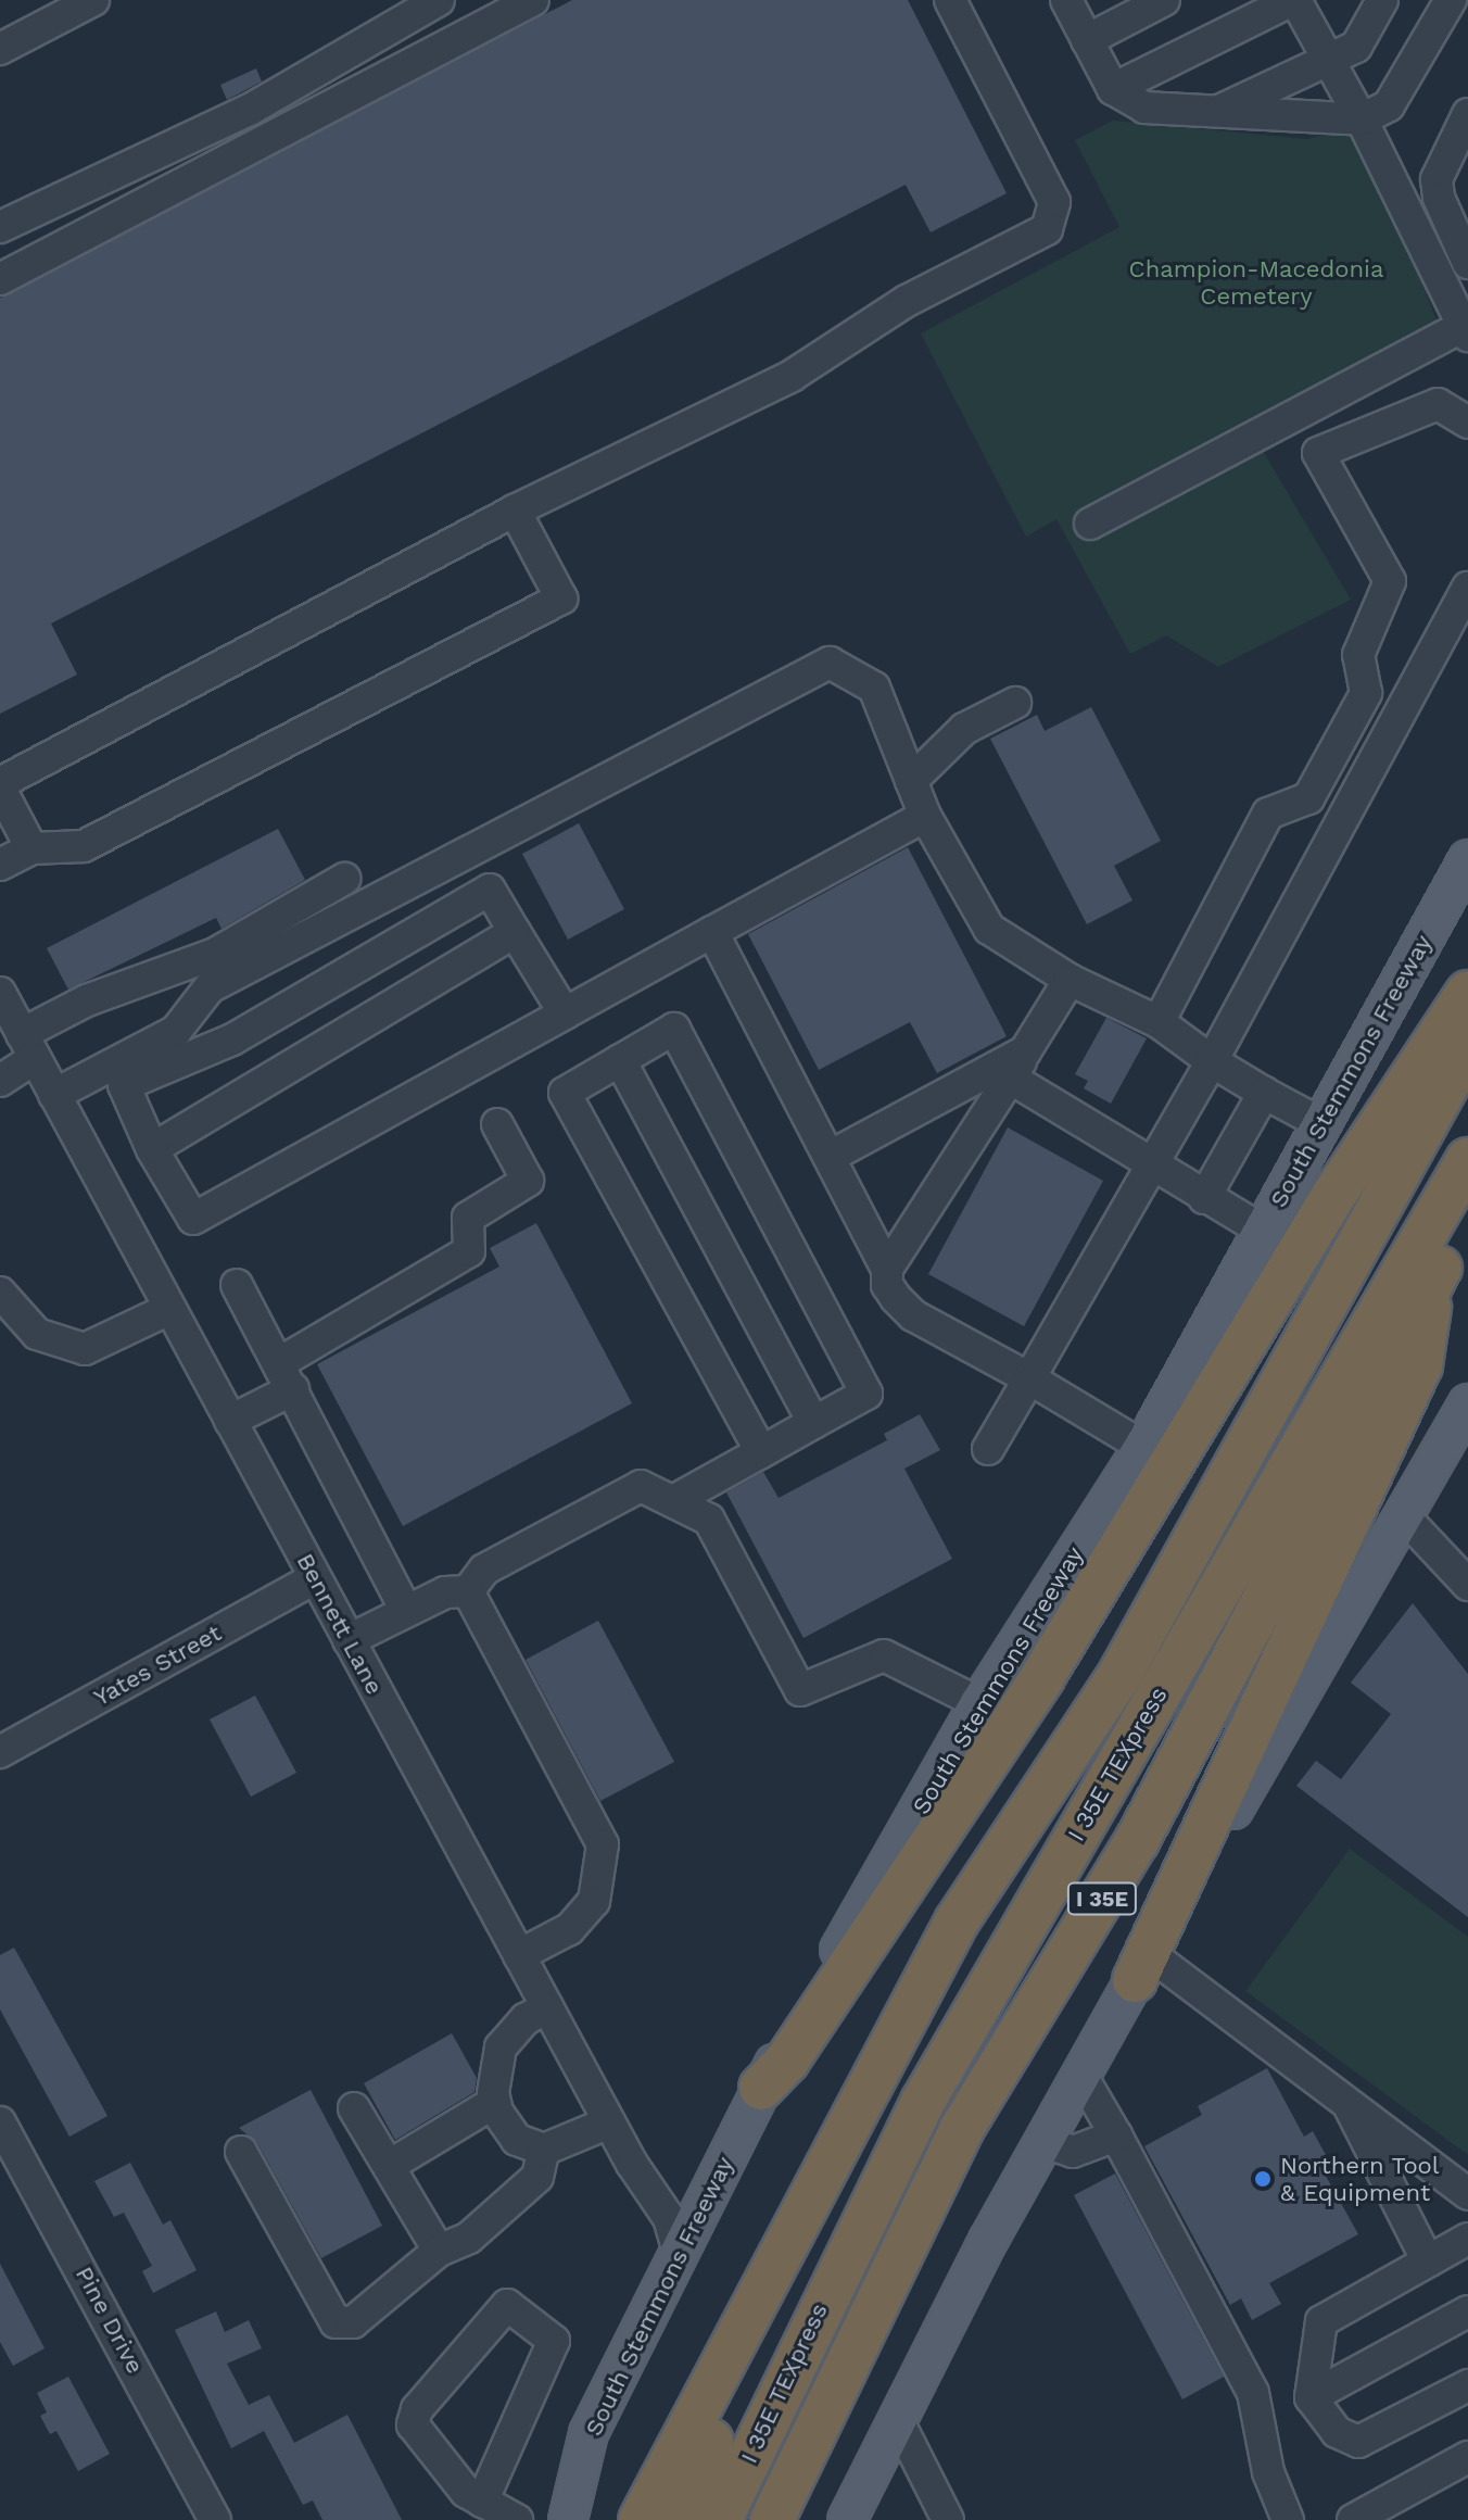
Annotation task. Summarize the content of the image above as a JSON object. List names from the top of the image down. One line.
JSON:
{"streets":{"highway":["I 35E TEXpress","I 35E"],"main road":["South Stemmons Freeway"],"street":["Bennett Lane","Yates Street","Pine Drive"]},"crossings":[["South Stemmons Freeway","Bennett Lane"],["Bennett Lane","Yates Street"]],"parks":["Champion-Macedonia Cemetery"],"places":["Northern Tool & Equipment"]}
